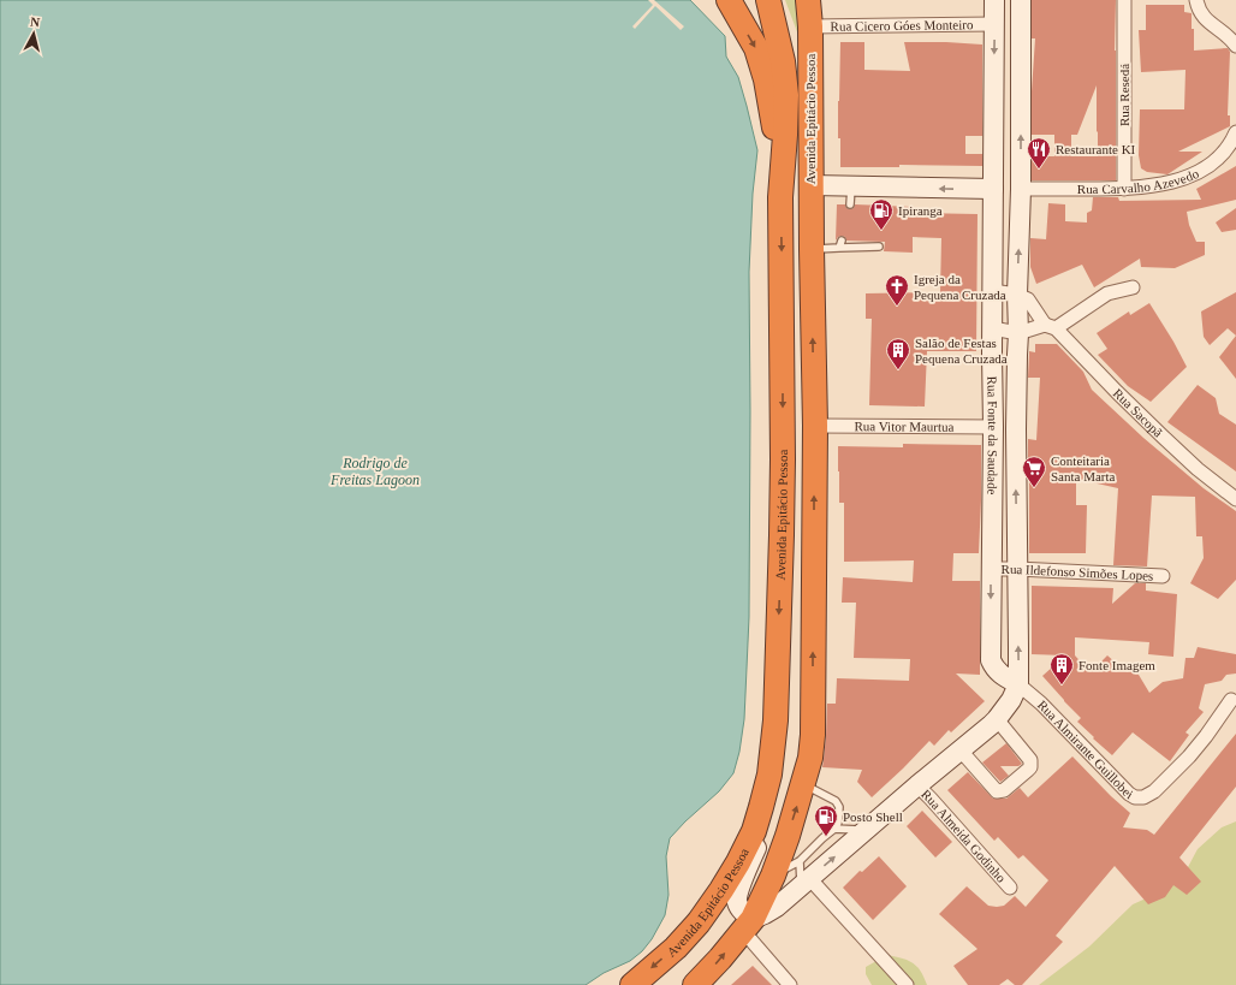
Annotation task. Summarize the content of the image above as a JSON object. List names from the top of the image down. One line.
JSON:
{"streets":{"highway":["Avenida Epitácio Pessoa"],"street":["Rua Cicero Góes Monteiro","Rua Resedá","Rua Carvalho Azevedo","Rua Sacopã","Rua Vitor Maurtua","Rua Fonte da Saudade","Rua Ildefonso Simões Lopes","Rua Almirante Guillobei","Rua Almeida Godinho"]},"crossings":[["Rua Cicero Góes Monteiro","Avenida Epitácio Pessoa"],["Rua Cicero Góes Monteiro","Rua Fonte da Saudade"],["Rua Resedá","Rua Carvalho Azevedo"],["Avenida Epitácio Pessoa","Rua Vitor Maurtua"],["Avenida Epitácio Pessoa","Rua Fonte da Saudade"],["Rua Carvalho Azevedo","Rua Fonte da Saudade"],["Rua Sacopã","Rua Fonte da Saudade"],["Rua Vitor Maurtua","Rua Fonte da Saudade"],["Rua Fonte da Saudade","Rua Ildefonso Simões Lopes"],["Rua Fonte da Saudade","Rua Almirante Guillobei"],["Rua Fonte da Saudade","Rua Almeida Godinho"]],"water":["Rodrigo de Freitas Lagoon"],"places":{"restaurant":["Restaurante KI"],"fuel station":["Ipiranga","Posto Shell"],"church":["Igreja da Pequena Cruzada"],"building":["Salão de Festas Pequena Cruzada","Fonte Imagem"],"supermarket":["Conteitaria Santa Marta"]},"north":"top"}
